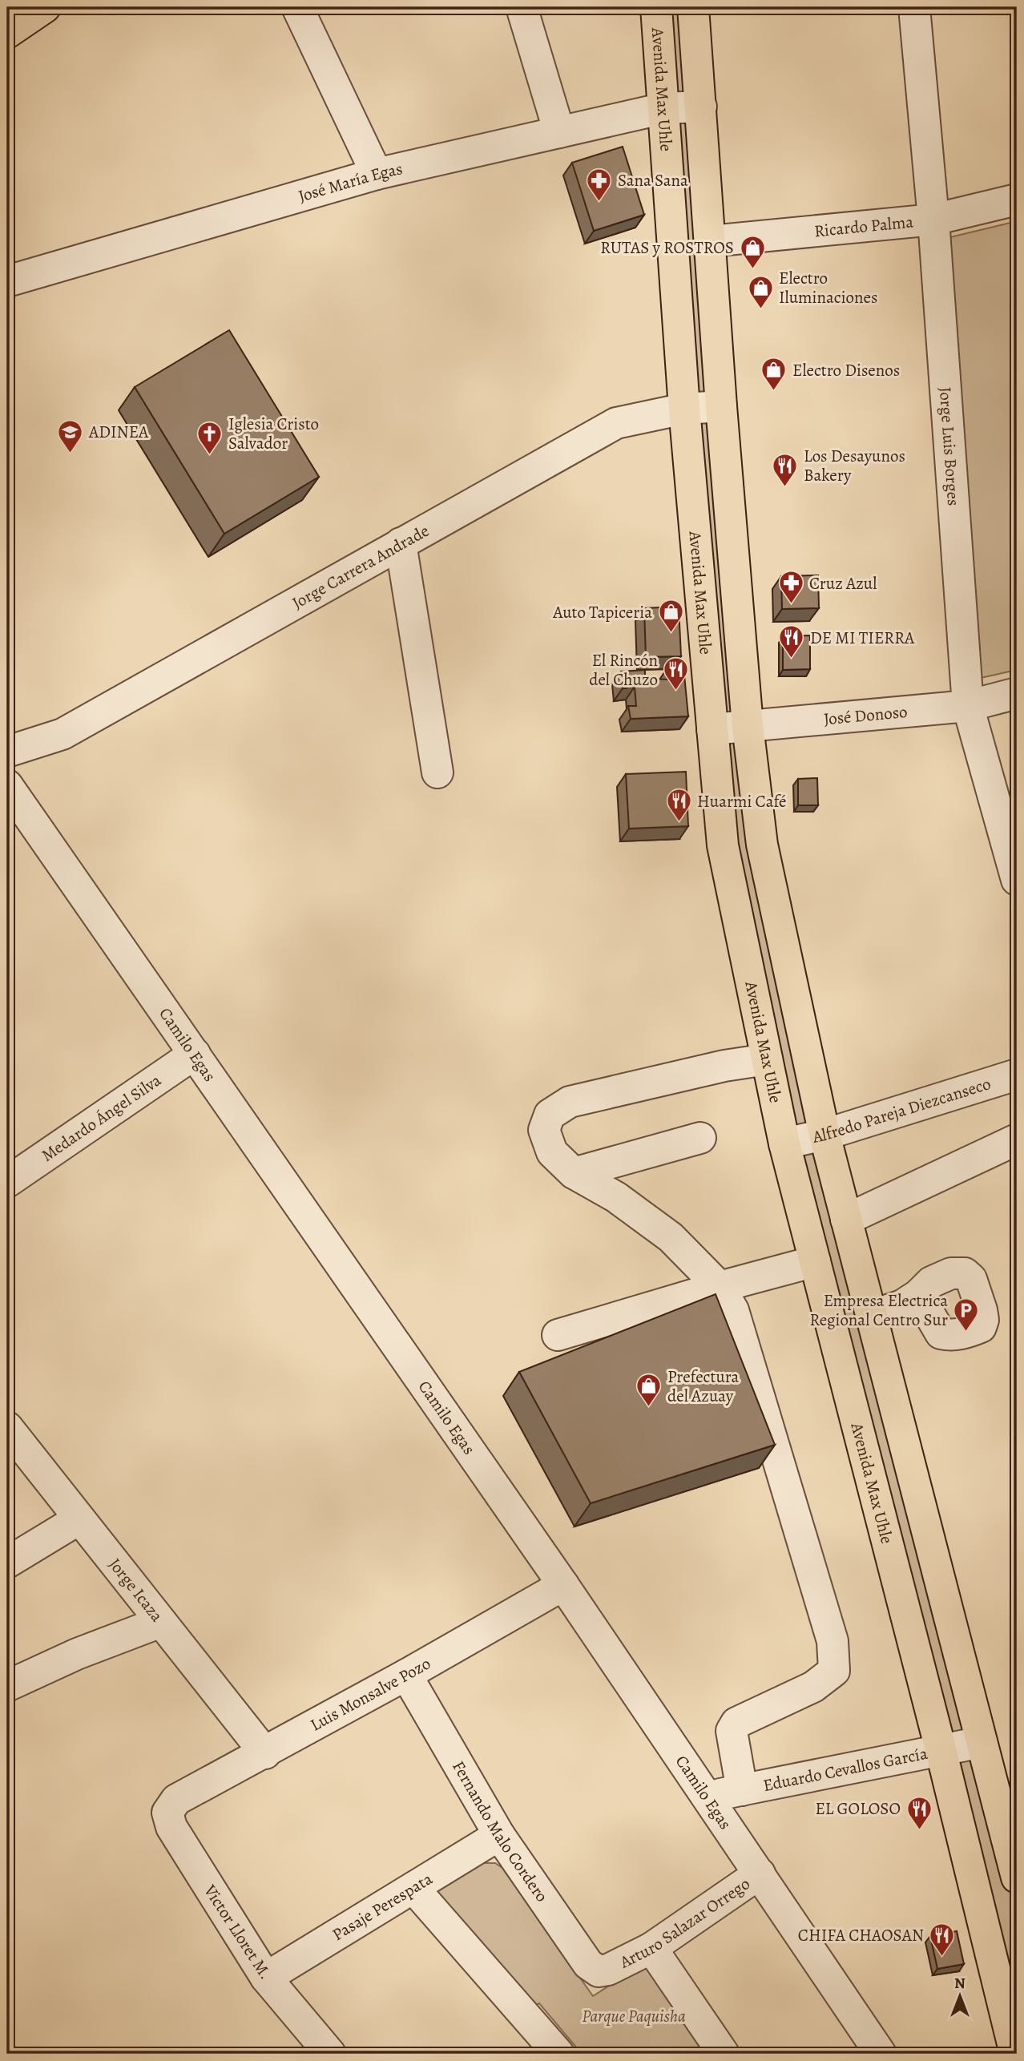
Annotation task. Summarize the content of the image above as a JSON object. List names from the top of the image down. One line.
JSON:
{"streets":{"main road":["Avenida Max Uhle"],"street":["José María Egas","Ricardo Palma","Jorge Luis Borges","Jorge Carrera Andrade","José Donoso","Camilo Egas","Alfredo Pareja Diezcanseco","Medardo Ángel Silva","Jorge Icaza","Luis Monsalve Pozo","Eduardo Cevallos García","Fernando Malo Cordero","Pasaje Perespata","Arturo Salazar Orrego","Victor Lloret M."]},"crossings":[["Avenida Max Uhle","José María Egas"],["Avenida Max Uhle","Jorge Carrera Andrade"],["Avenida Max Uhle","José Donoso"],["Avenida Max Uhle","Alfredo Pareja Diezcanseco"],["Avenida Max Uhle","Eduardo Cevallos García"],["Ricardo Palma","Jorge Luis Borges"],["Jorge Luis Borges","José Donoso"],["Camilo Egas","Medardo Ángel Silva"],["Camilo Egas","Luis Monsalve Pozo"],["Camilo Egas","Eduardo Cevallos García"],["Camilo Egas","Arturo Salazar Orrego"],["Jorge Icaza","Luis Monsalve Pozo"],["Luis Monsalve Pozo","Fernando Malo Cordero"],["Luis Monsalve Pozo","Victor Lloret M."],["Fernando Malo Cordero","Pasaje Perespata"],["Fernando Malo Cordero","Arturo Salazar Orrego"],["Pasaje Perespata","Victor Lloret M."]],"parks":["Parque Paquisha"],"places":{"pharmacy":["Sana Sana","Cruz Azul"],"shop":["RUTAS y ROSTROS","Electro Iluminaciones","Electro Disenos","Auto Tapiceria","Prefectura del Azuay"],"school or university":["ADINEA"],"church":["Iglesia Cristo Salvador"],"restaurant":["Los Desayunos Bakery","DE MI TIERRA","El Rincón del Chuzo","Huarmi Café","EL GOLOSO","CHIFA CHAOSAN"],"parking":["Empresa Electrica Regional Centro Sur"]},"north":"top"}
